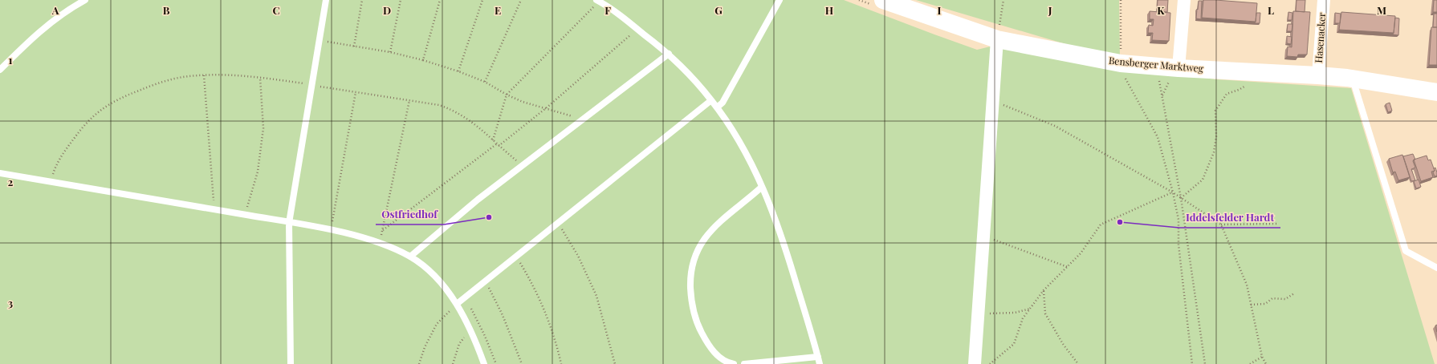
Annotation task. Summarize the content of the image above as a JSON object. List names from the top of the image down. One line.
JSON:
{"streets":{"street":["Hasenacker","Bensberger Marktweg"]},"crossings":[["Hasenacker","Bensberger Marktweg"]],"places":["Ostfriedhof","Iddelsfelder Hardt"],"grid":{"columns":["A","B","C","D","E","F","G","H","I","J","K","L","M"],"rows":["1","2","3"]}}
